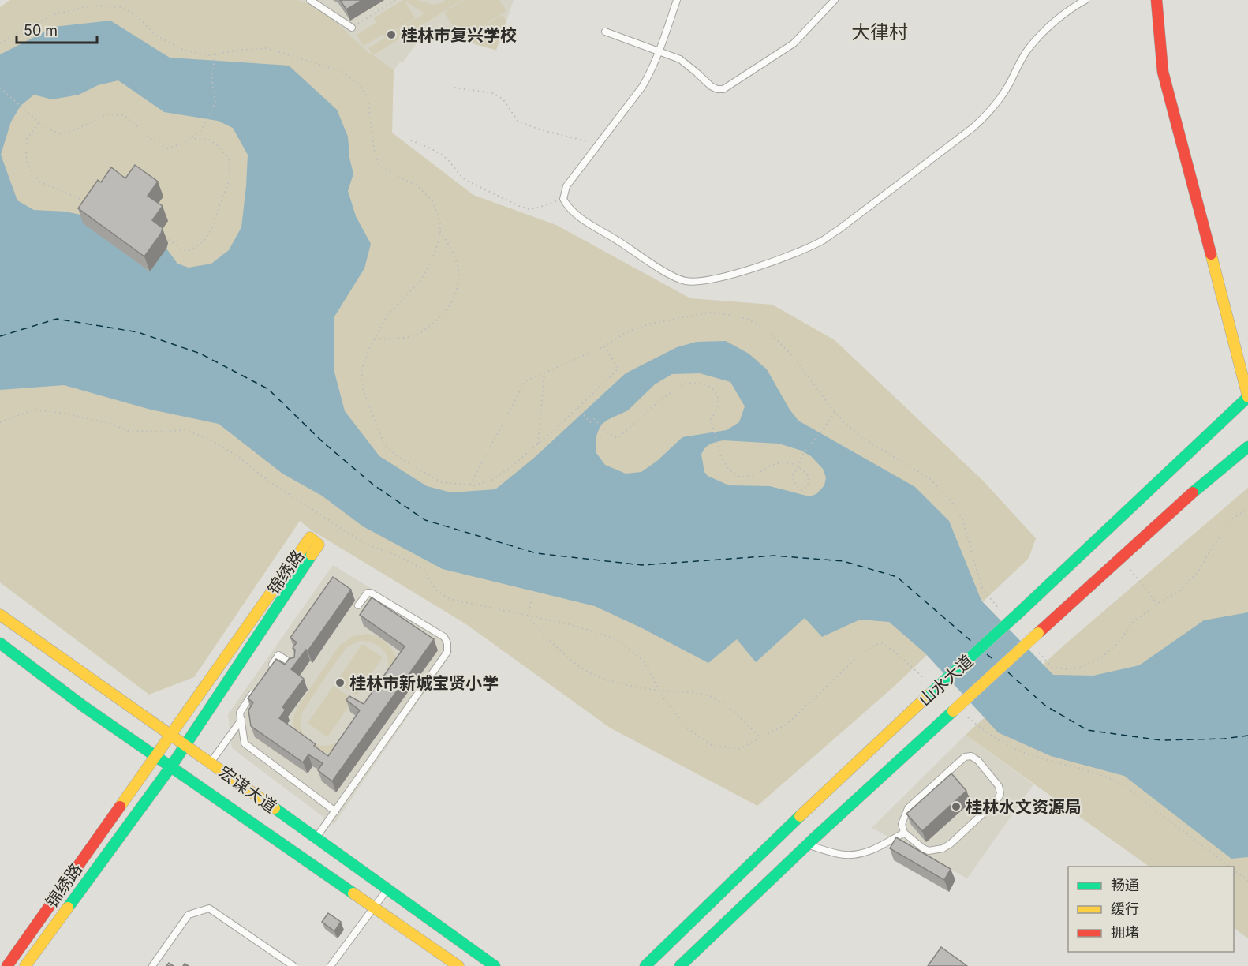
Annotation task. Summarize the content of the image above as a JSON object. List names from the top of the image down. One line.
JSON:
{"streets":{"main road":["锦绣路","山水大道","宏谋大道"]},"crossings":[["锦绣路","宏谋大道"]],"districts":["大律村"],"places":["桂林市复兴学校","桂林市新城宝贤小学","桂林水文资源局"],"legend":["畅通","缓行","拥堵"],"scale_bar":"50 m"}
